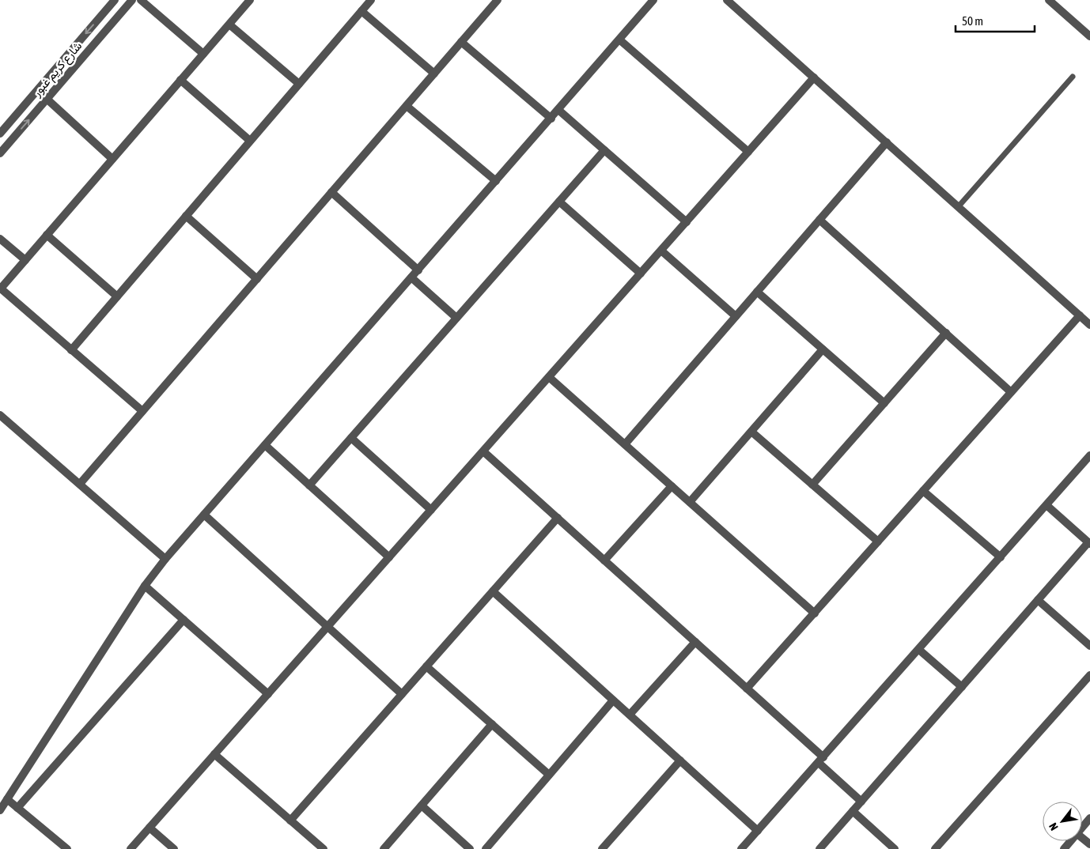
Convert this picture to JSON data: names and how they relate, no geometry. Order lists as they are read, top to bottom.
{
  "streets": {
    "street": ["شارع كريم غبور"]
  },
  "scale_bar": "50 m",
  "north": "bottom left"
}
